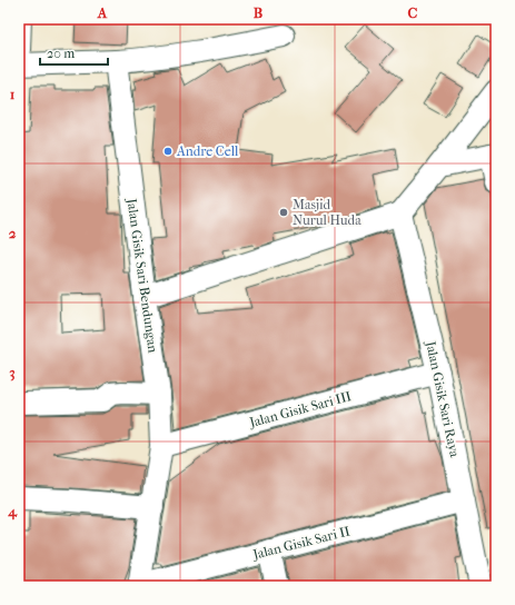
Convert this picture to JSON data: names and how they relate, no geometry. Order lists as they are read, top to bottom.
{
  "streets": {
    "street": [
      "Jalan Gisik Sari Bendungan",
      "Jalan Gisik Sari Raya",
      "Jalan Gisik Sari III",
      "Jalan Gisik Sari II"
    ]
  },
  "crossings": [
    ["Jalan Gisik Sari Bendungan", "Jalan Gisik Sari III"],
    ["Jalan Gisik Sari Bendungan", "Jalan Gisik Sari II"],
    ["Jalan Gisik Sari Raya", "Jalan Gisik Sari III"],
    ["Jalan Gisik Sari Raya", "Jalan Gisik Sari II"]
  ],
  "places": ["Andre Cell", "Masjid Nurul Huda"],
  "scale_bar": "20 m",
  "grid": {
    "columns": ["A", "B", "C"],
    "rows": [
      "1",
      "2",
      "3",
      "4"
    ]
  }
}
